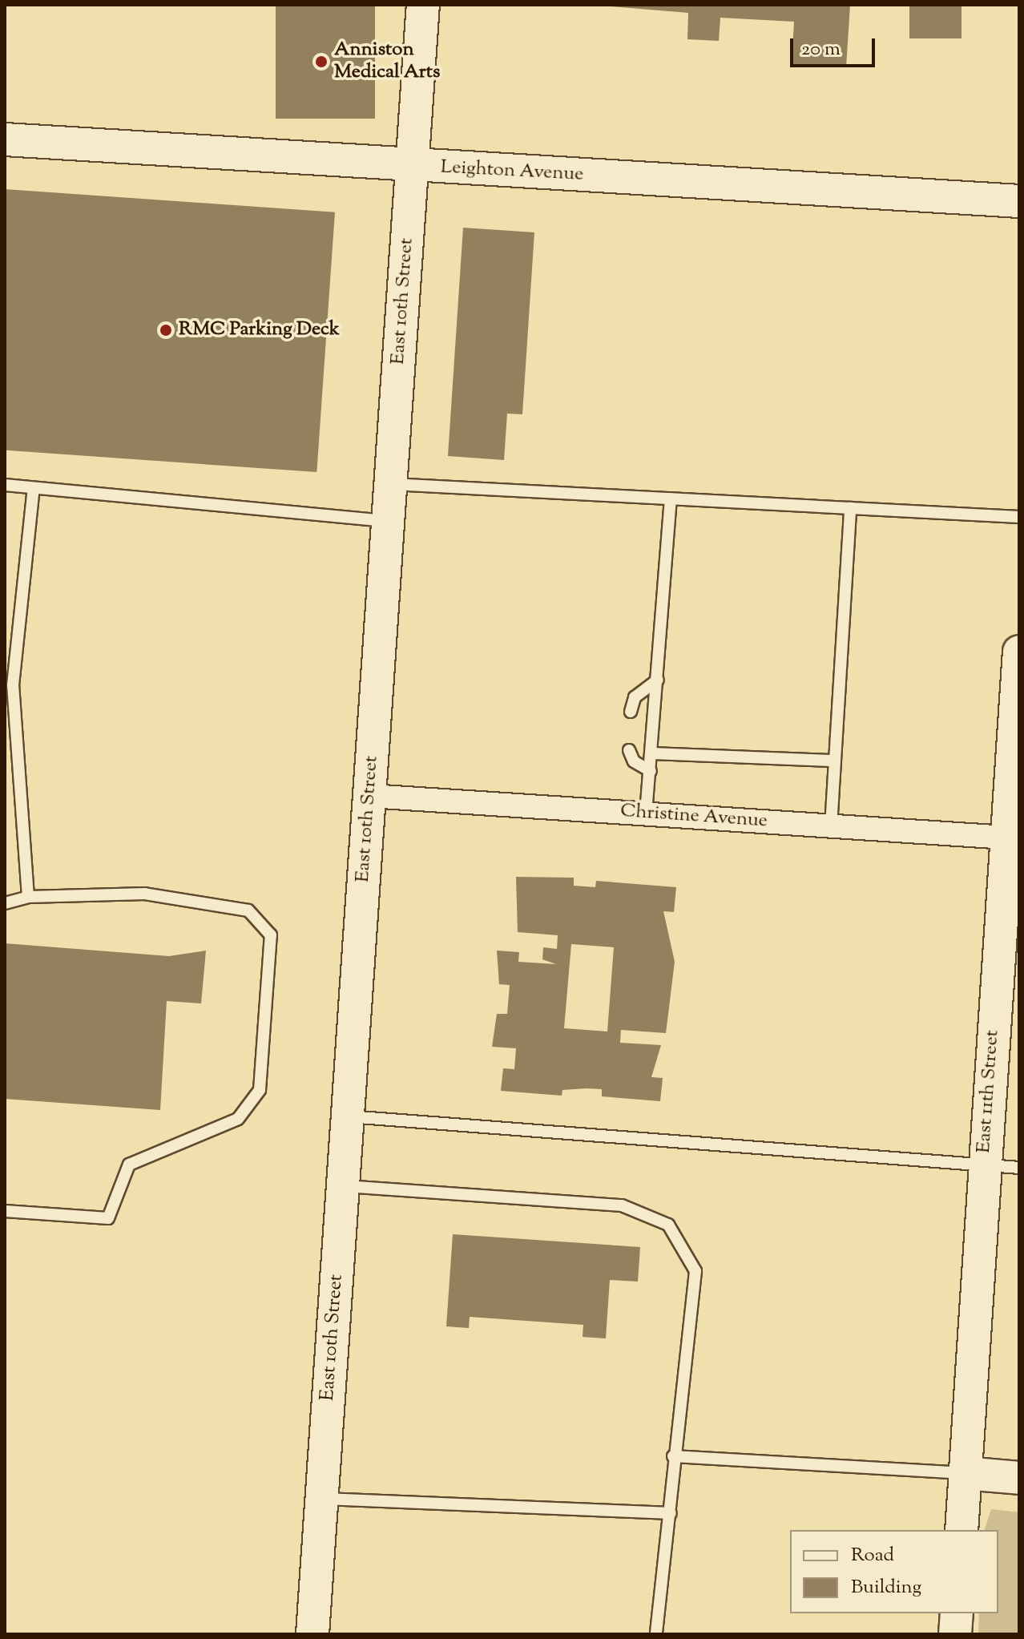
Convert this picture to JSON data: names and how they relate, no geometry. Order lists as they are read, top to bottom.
{
  "streets": {
    "street": [
      "Leighton Avenue",
      "East 10th Street",
      "Christine Avenue",
      "East 11th Street"
    ]
  },
  "crossings": [
    ["Leighton Avenue", "East 10th Street"],
    ["East 10th Street", "Christine Avenue"],
    ["Christine Avenue", "East 11th Street"]
  ],
  "places": ["Anniston Medical Arts", "RMC Parking Deck"],
  "legend": ["Road", "Building"],
  "scale_bar": "20 m"
}
